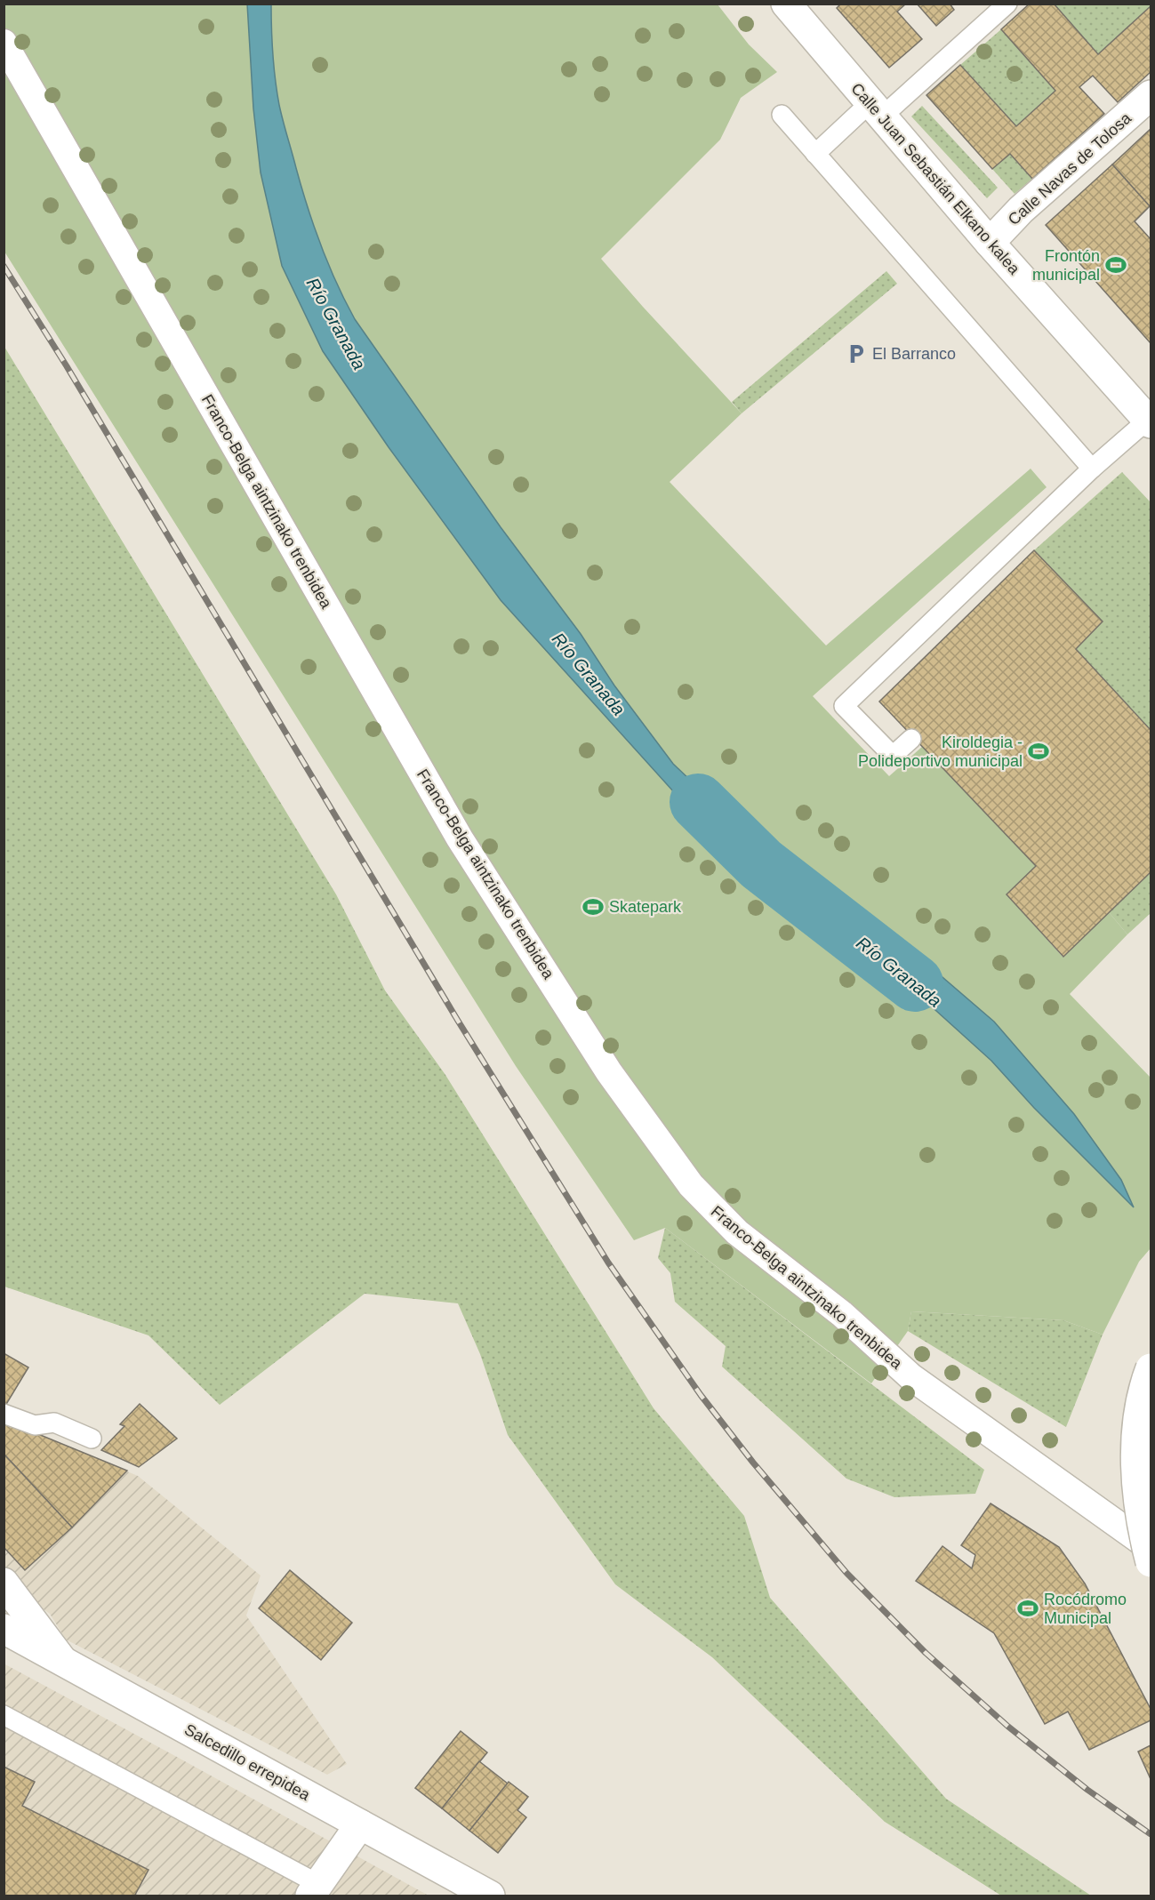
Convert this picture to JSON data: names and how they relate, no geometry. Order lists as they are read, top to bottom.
{
  "streets": {
    "street": [
      "Calle Navas de Tolosa",
      "Calle Juan Sebastián Elkano kalea",
      "Franco-Belga aintzinako trenbidea",
      "Salcedillo errepidea"
    ]
  },
  "crossings": [
    ["Calle Navas de Tolosa", "Calle Juan Sebastián Elkano kalea"]
  ],
  "water": ["Río Granada"],
  "places": {
    "sports": [
      "Frontón municipal",
      "Kiroldegia - Polideportivo municipal",
      "Skatepark",
      "Rocódromo Municipal"
    ],
    "parking": ["El Barranco"]
  }
}
